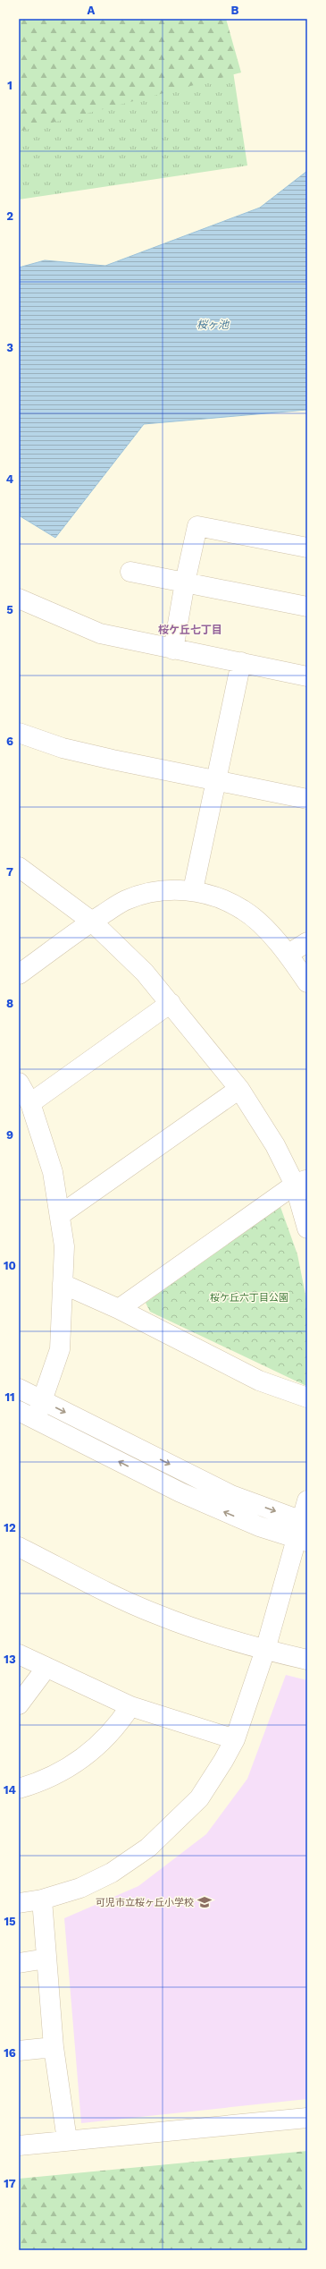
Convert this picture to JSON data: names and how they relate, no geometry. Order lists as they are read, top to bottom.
{
  "districts": ["桜ケ丘七丁目"],
  "water": ["桜ヶ池"],
  "parks": ["桜ケ丘六丁目公園"],
  "places": {
    "school or university": ["可児市立桜ヶ丘小学校"]
  },
  "grid": {
    "columns": ["A", "B"],
    "rows": [
      "1",
      "2",
      "3",
      "4",
      "5",
      "6",
      "7",
      "8",
      "9",
      "10",
      "11",
      "12",
      "13",
      "14",
      "15",
      "16",
      "17"
    ]
  }
}
